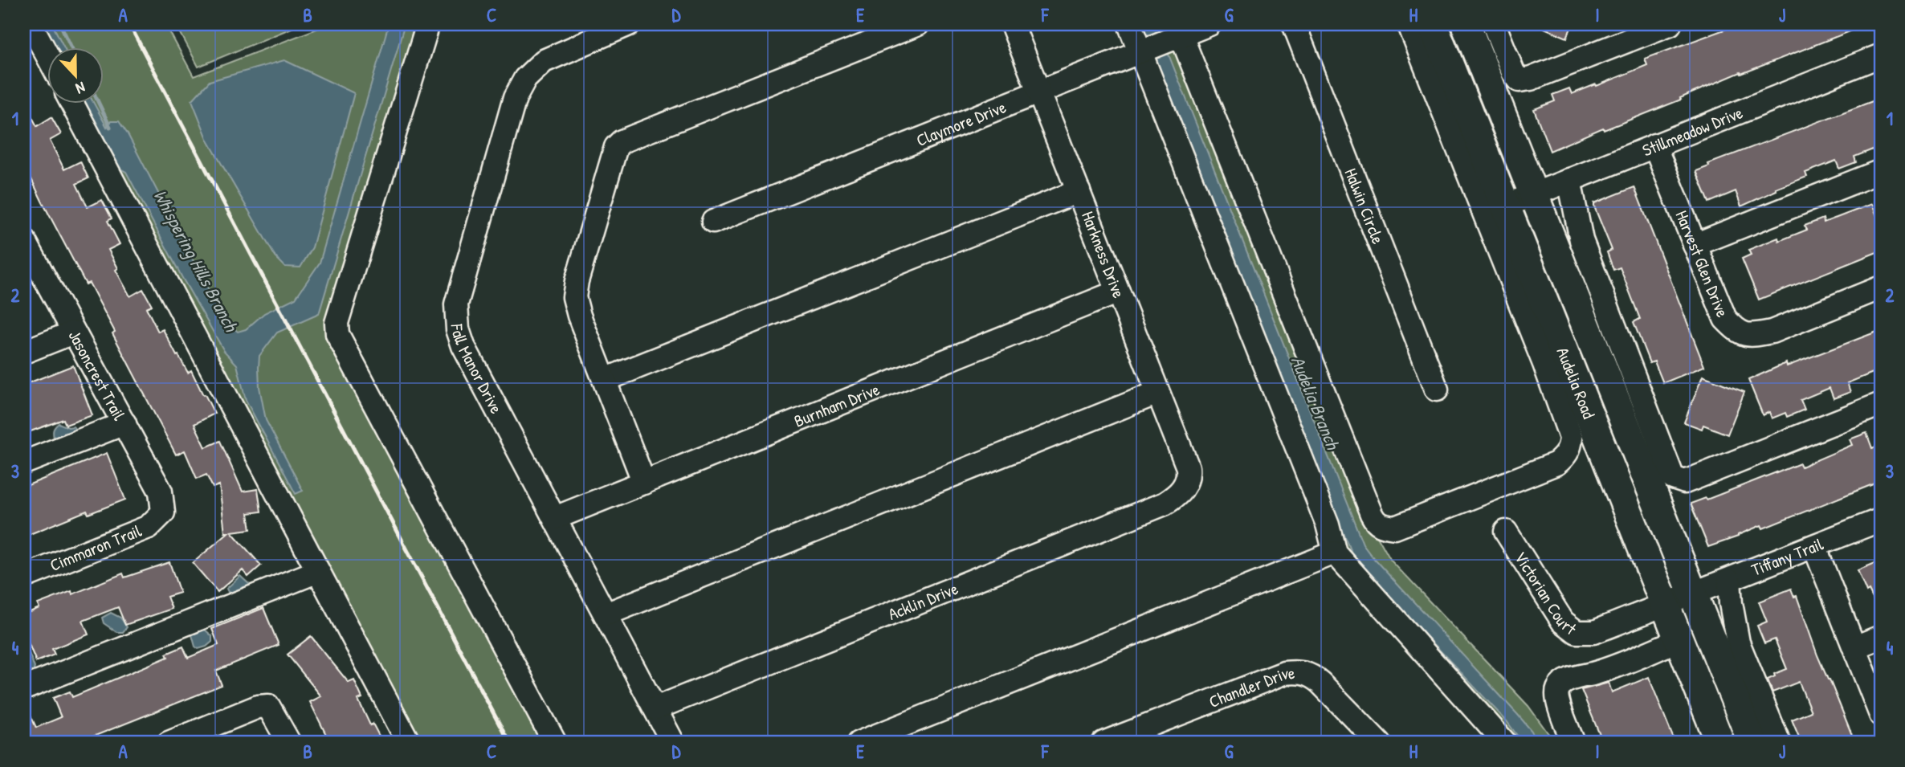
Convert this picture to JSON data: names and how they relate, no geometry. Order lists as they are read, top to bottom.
{
  "streets": {
    "main road": ["Audelia Road"],
    "street": [
      "Claymore Drive",
      "Stillmeadow Drive",
      "Halwin Circle",
      "Harkness Drive",
      "Harvest Glen Drive",
      "Fall Manor Drive",
      "Jasoncrest Trail",
      "Burnham Drive",
      "Cimmaron Trail",
      "Tiffany Trail",
      "Victorian Court",
      "Acklin Drive",
      "Chandler Drive"
    ]
  },
  "crossings": [
    ["Claymore Drive", "Harkness Drive"],
    ["Stillmeadow Drive", "Harvest Glen Drive"],
    ["Stillmeadow Drive", "Audelia Road"],
    ["Harkness Drive", "Burnham Drive"],
    ["Harkness Drive", "Acklin Drive"],
    ["Fall Manor Drive", "Burnham Drive"],
    ["Fall Manor Drive", "Acklin Drive"],
    ["Jasoncrest Trail", "Cimmaron Trail"],
    ["Audelia Road", "Tiffany Trail"],
    ["Audelia Road", "Victorian Court"],
    ["Tiffany Trail", "Victorian Court"]
  ],
  "water": ["Whispering Hills Branch", "Audelia Branch"],
  "north": "bottom",
  "grid": {
    "columns": [
      "A",
      "B",
      "C",
      "D",
      "E",
      "F",
      "G",
      "H",
      "I",
      "J"
    ],
    "rows": [
      "1",
      "2",
      "3",
      "4"
    ]
  }
}
